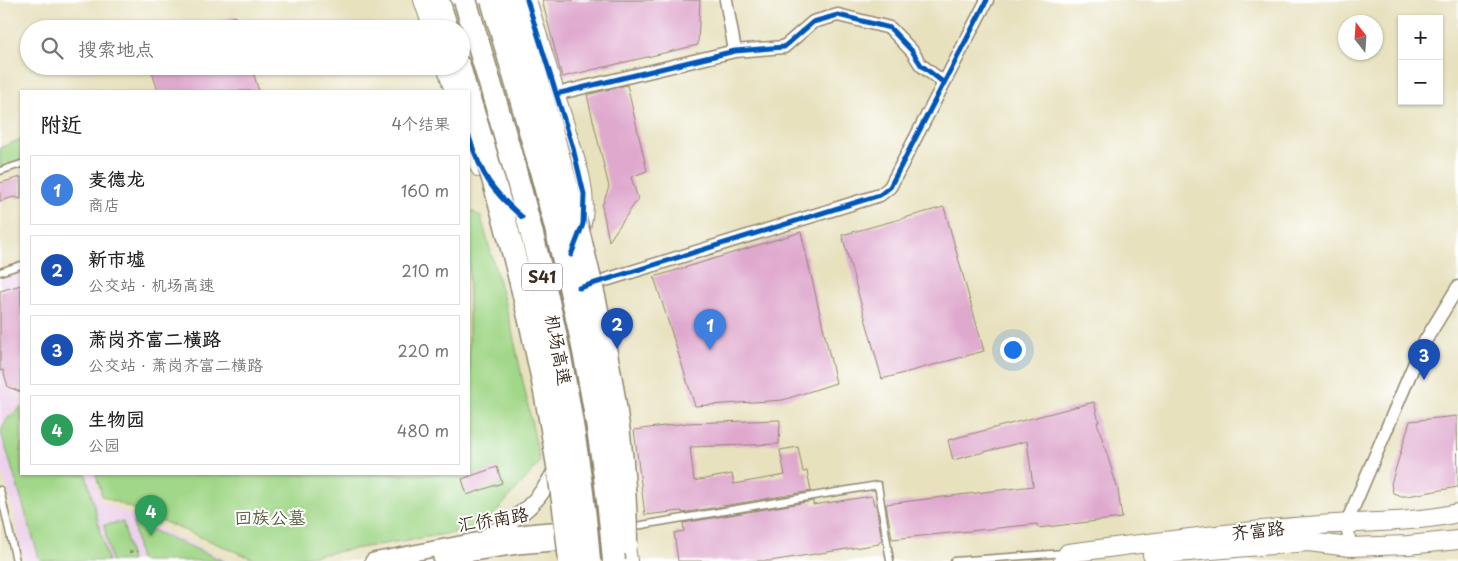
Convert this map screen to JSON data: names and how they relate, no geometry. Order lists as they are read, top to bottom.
{
  "streets": {
    "highway": ["S41", "机场高速"],
    "main road": ["齐富路"],
    "street": ["汇侨南路"]
  },
  "crossings": [
    ["机场高速", "汇侨南路"]
  ],
  "parks": ["回族公墓"],
  "north": "top",
  "page": {
    "map_buttons": ["+", "−"],
    "search": "搜索地点",
    "heading": ["附近", "4个结果"],
    "list": [
      {
        "mark": "1",
        "name": "麦德龙",
        "note": "商店",
        "value": "160 m"
      },
      {
        "mark": "2",
        "name": "新市墟",
        "note": "公交站 · 机场高速",
        "value": "210 m"
      },
      {
        "mark": "3",
        "name": "萧岗齐富二横路",
        "note": "公交站 · 萧岗齐富二横路",
        "value": "220 m"
      },
      {
        "mark": "4",
        "name": "生物园",
        "note": "公园",
        "value": "480 m"
      }
    ],
    "pins": [
      "2",
      "1",
      "3",
      "4"
    ]
  }
}
